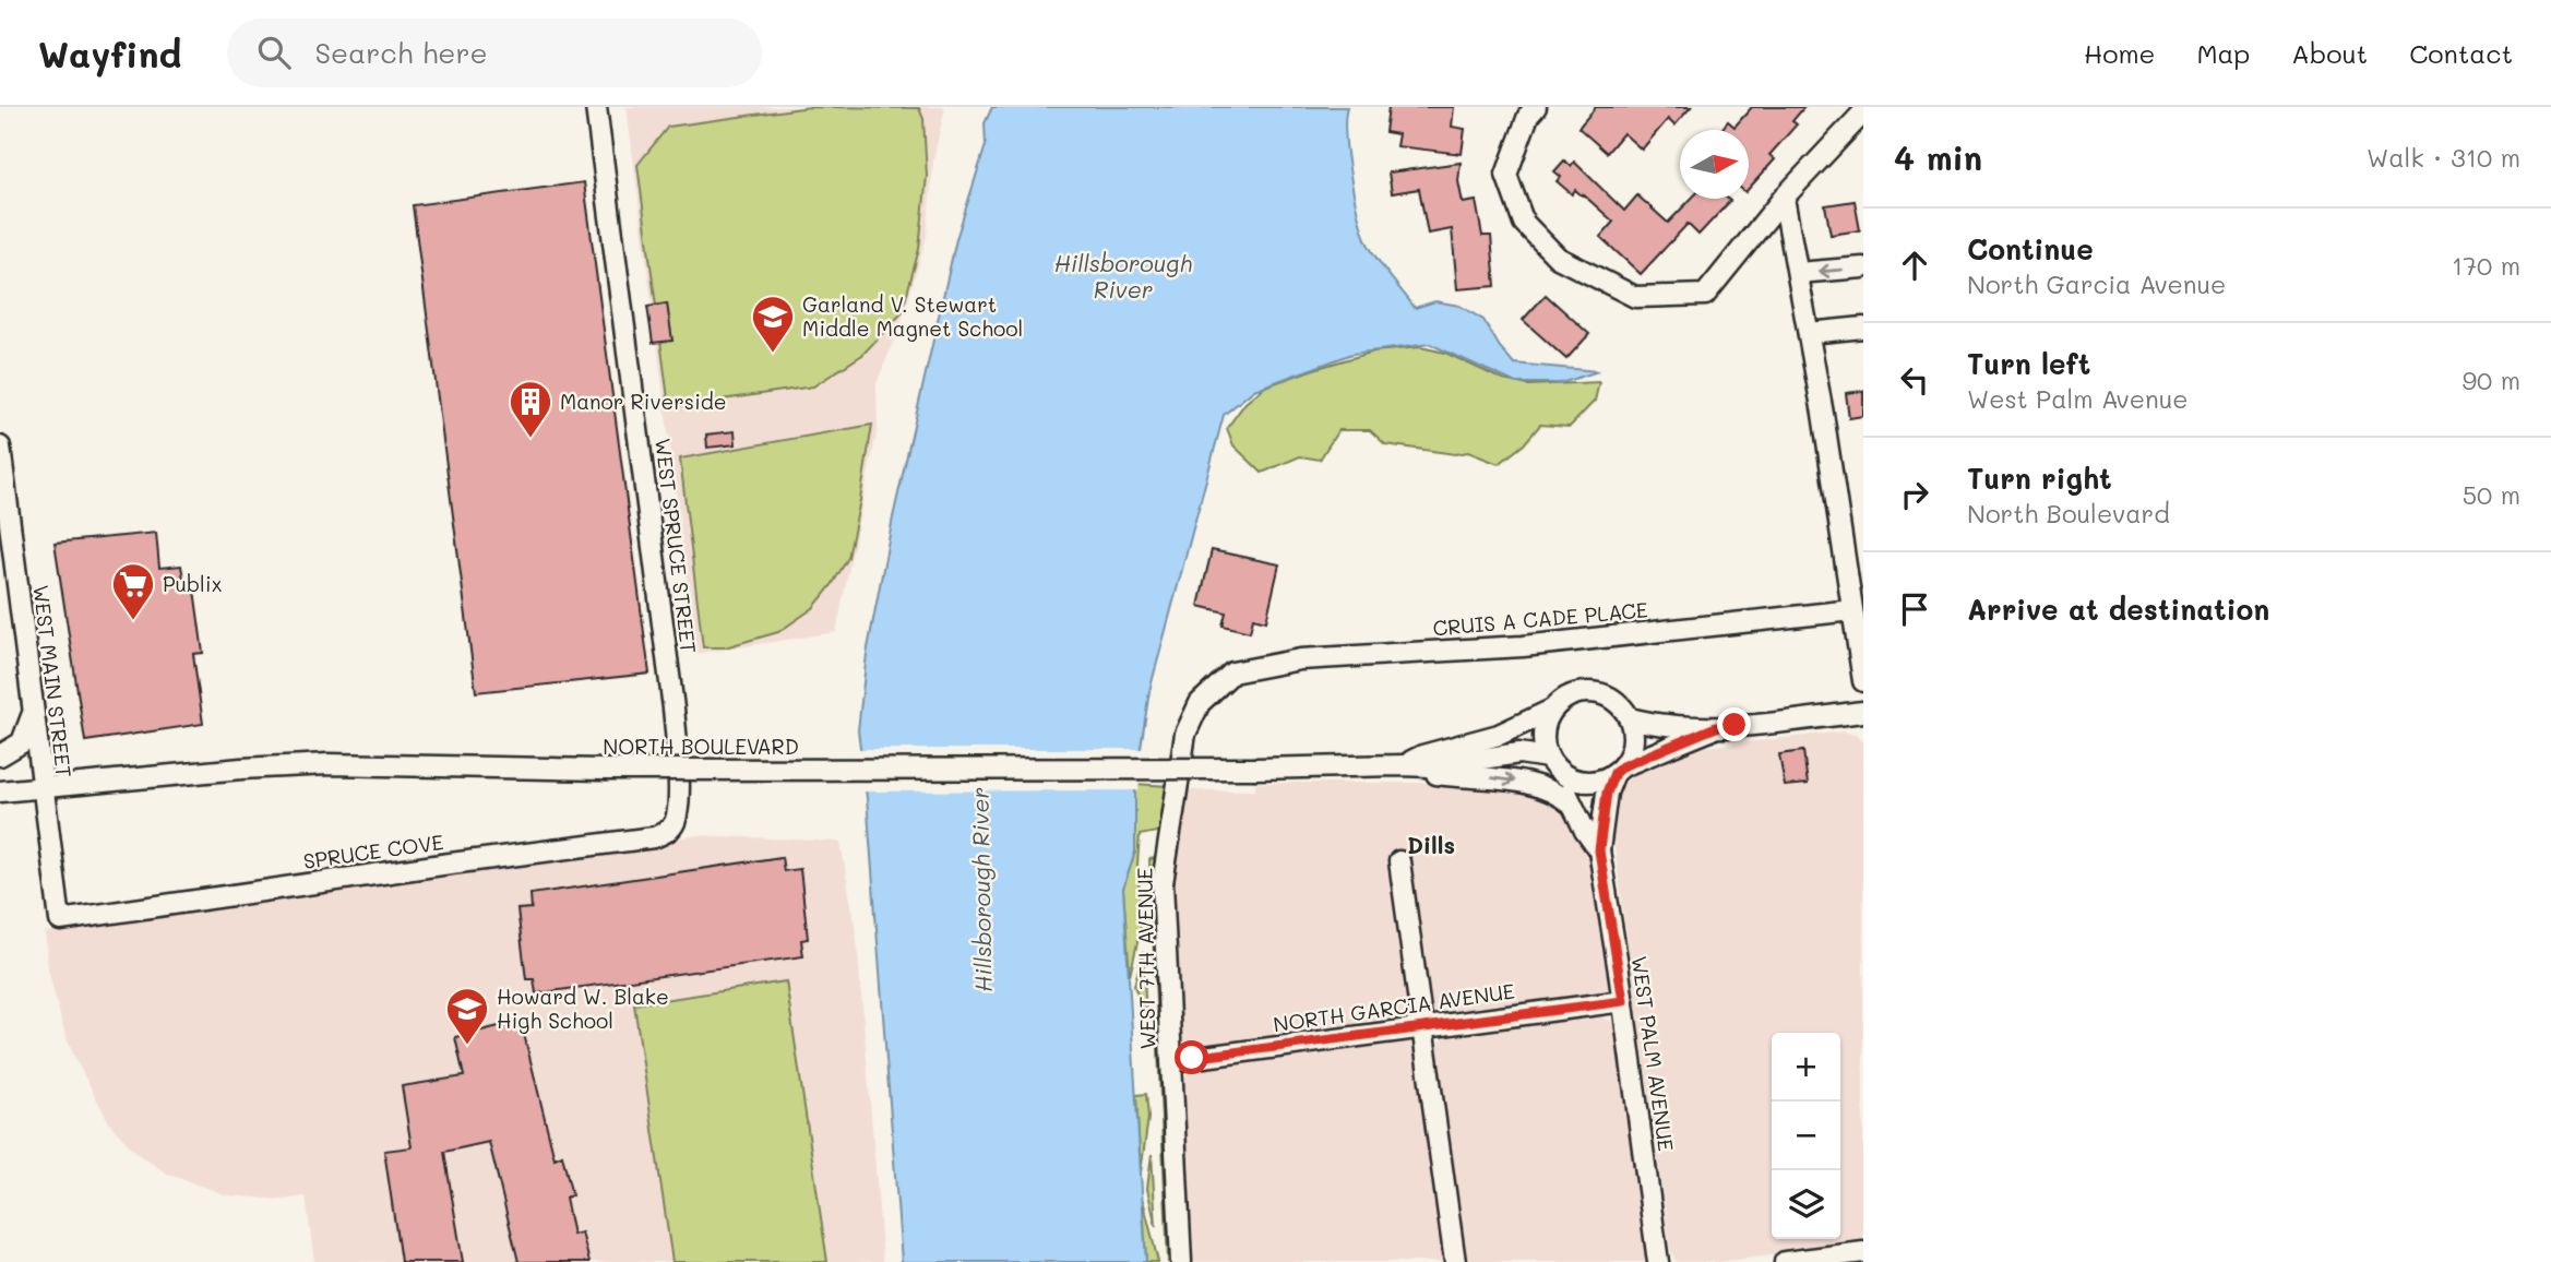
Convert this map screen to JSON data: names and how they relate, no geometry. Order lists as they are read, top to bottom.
{
  "streets": {
    "street": [
      "WEST SPRUCE STREET",
      "CRUIS A CADE PLACE",
      "WEST MAIN STREET",
      "NORTH BOULEVARD",
      "SPRUCE COVE",
      "WEST 7TH AVENUE",
      "NORTH GARCIA AVENUE",
      "WEST PALM AVENUE"
    ]
  },
  "crossings": [
    ["WEST SPRUCE STREET", "SPRUCE COVE"],
    ["CRUIS A CADE PLACE", "WEST 7TH AVENUE"],
    ["WEST MAIN STREET", "NORTH BOULEVARD"],
    ["WEST MAIN STREET", "SPRUCE COVE"],
    ["NORTH BOULEVARD", "WEST PALM AVENUE"],
    ["WEST 7TH AVENUE", "NORTH GARCIA AVENUE"],
    ["NORTH GARCIA AVENUE", "WEST PALM AVENUE"]
  ],
  "districts": ["Dills"],
  "water": ["Hillsborough River"],
  "places": {
    "school or university": ["Garland V. Stewart Middle Magnet School", "Howard W. Blake High School"],
    "building": ["Manor Riverside"],
    "supermarket": ["Publix"]
  },
  "north": "right",
  "page": {
    "header": "Wayfind",
    "search": "Search here",
    "nav": [
      "Home",
      "Map",
      "About",
      "Contact"
    ],
    "heading": ["4 min", "Walk · 310 m"],
    "list": [
      ["Continue", "North Garcia Avenue", "170 m"],
      ["Turn left", "West Palm Avenue", "90 m"],
      ["Turn right", "North Boulevard", "50 m"],
      "Arrive at destination"
    ],
    "map_buttons": ["+", "−"]
  }
}
